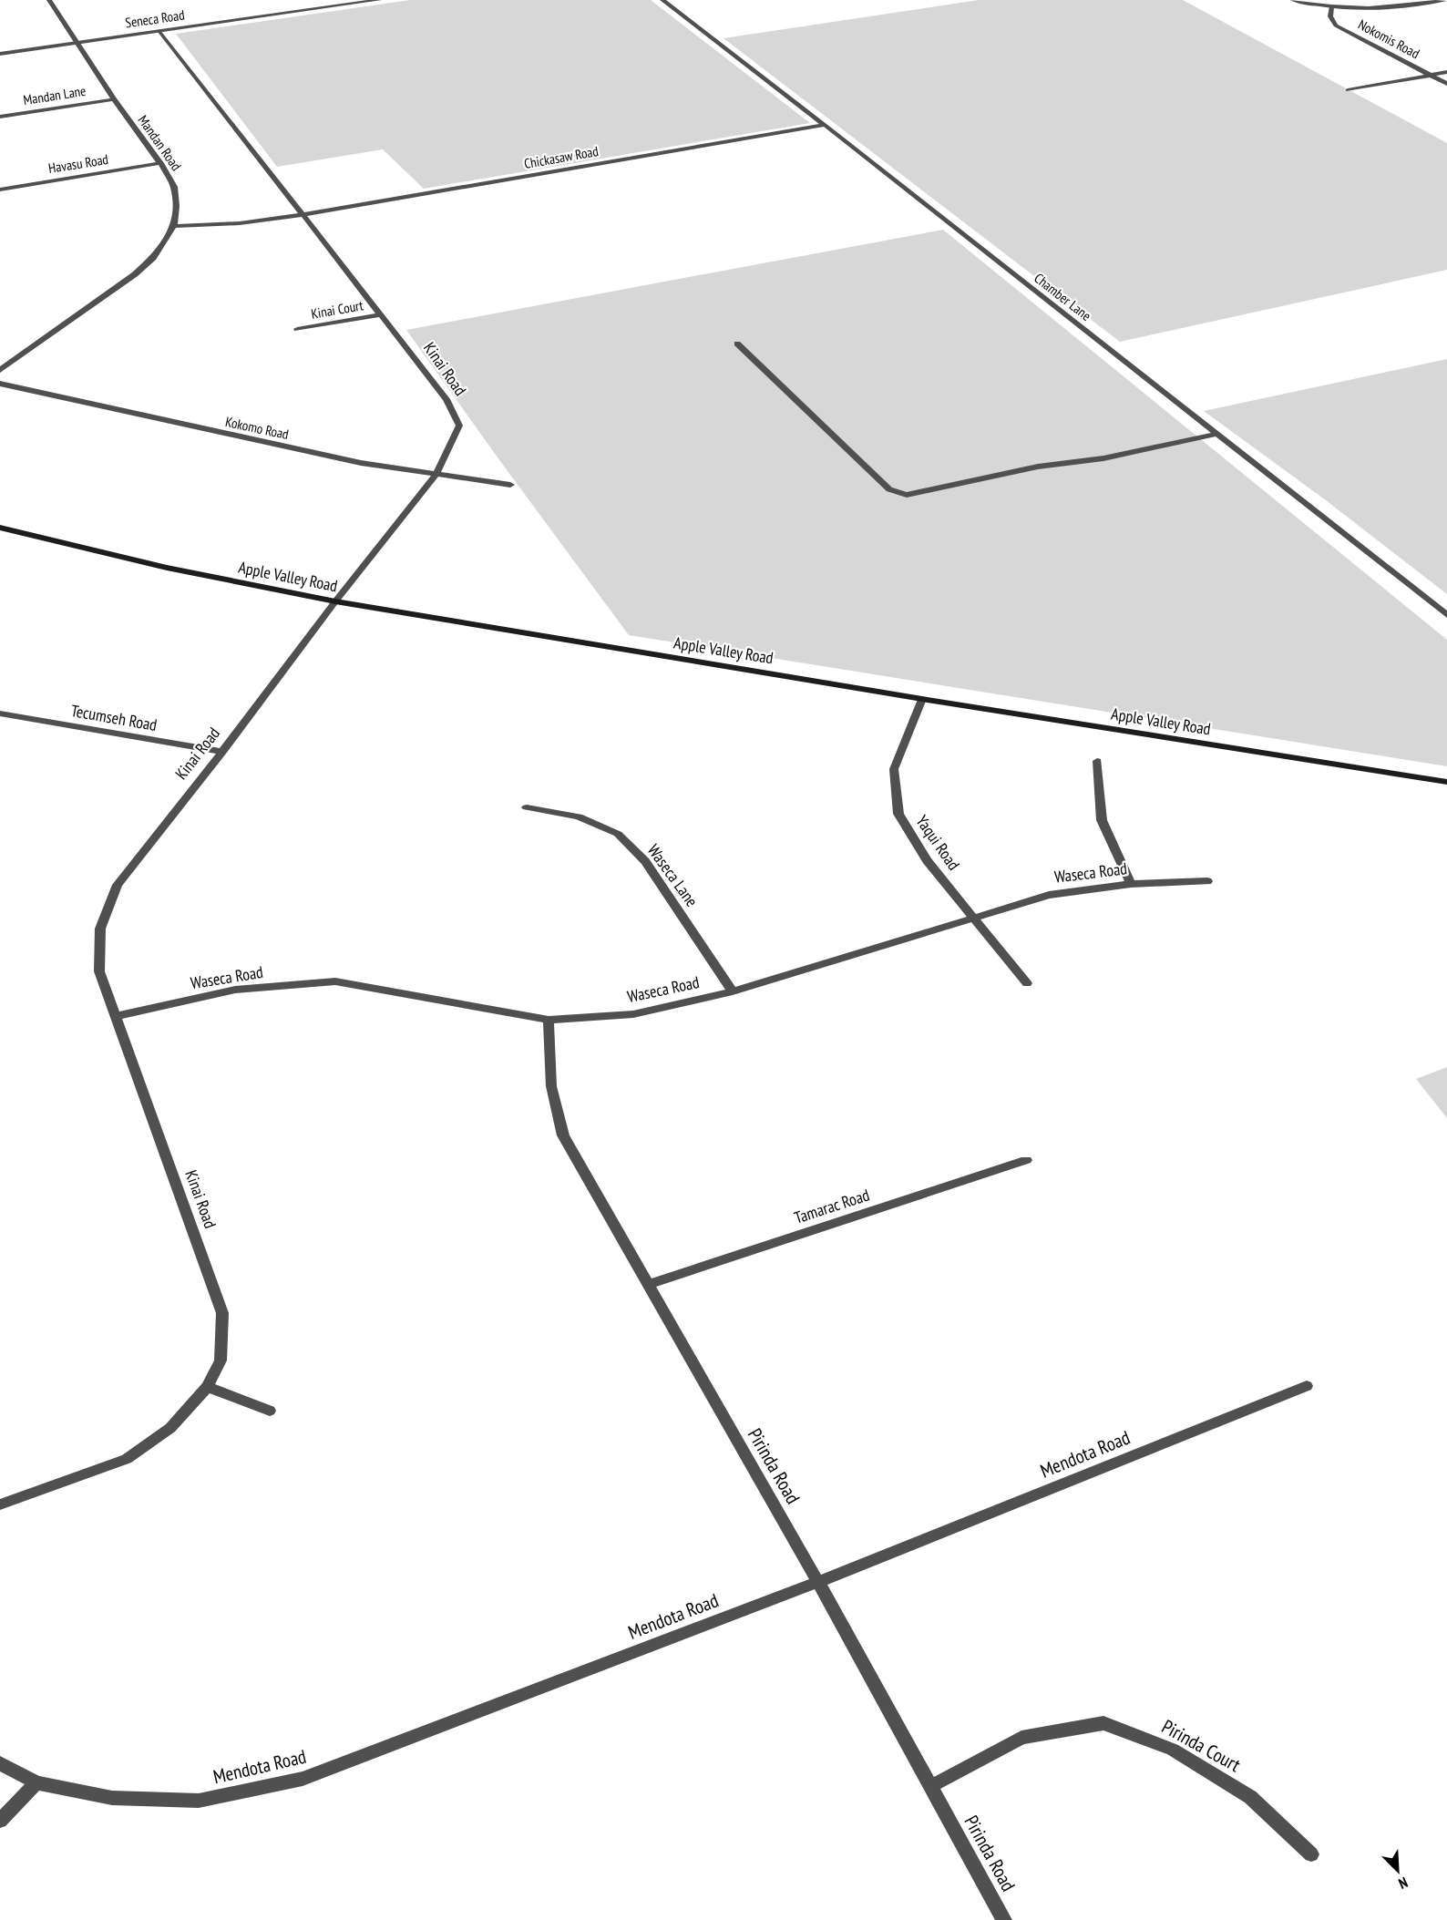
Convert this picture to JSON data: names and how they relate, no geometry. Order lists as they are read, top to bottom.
{
  "streets": {
    "main road": ["Apple Valley Road"],
    "street": [
      "Seneca Road",
      "Nokomis Road",
      "Mandan Lane",
      "Mandan Road",
      "Chickasaw Road",
      "Havasu Road",
      "Chamber Lane",
      "Kinai Court",
      "Kinai Road",
      "Kokomo Road",
      "Tecumseh Road",
      "Yaqui Road",
      "Waseca Road",
      "Waseca Lane",
      "Tamarac Road",
      "Mendota Road",
      "Pirinda Road",
      "Pirinda Court"
    ]
  },
  "crossings": [
    ["Seneca Road", "Mandan Road"],
    ["Seneca Road", "Kinai Road"],
    ["Mandan Lane", "Mandan Road"],
    ["Mandan Road", "Havasu Road"],
    ["Chickasaw Road", "Chamber Lane"],
    ["Chickasaw Road", "Kinai Road"],
    ["Kinai Court", "Kinai Road"],
    ["Kinai Road", "Kokomo Road"],
    ["Kinai Road", "Apple Valley Road"],
    ["Kinai Road", "Tecumseh Road"],
    ["Kinai Road", "Waseca Road"],
    ["Apple Valley Road", "Yaqui Road"],
    ["Yaqui Road", "Waseca Road"],
    ["Waseca Road", "Waseca Lane"],
    ["Waseca Road", "Pirinda Road"],
    ["Tamarac Road", "Pirinda Road"],
    ["Mendota Road", "Pirinda Road"],
    ["Pirinda Road", "Pirinda Court"]
  ],
  "north": "bottom right"
}
